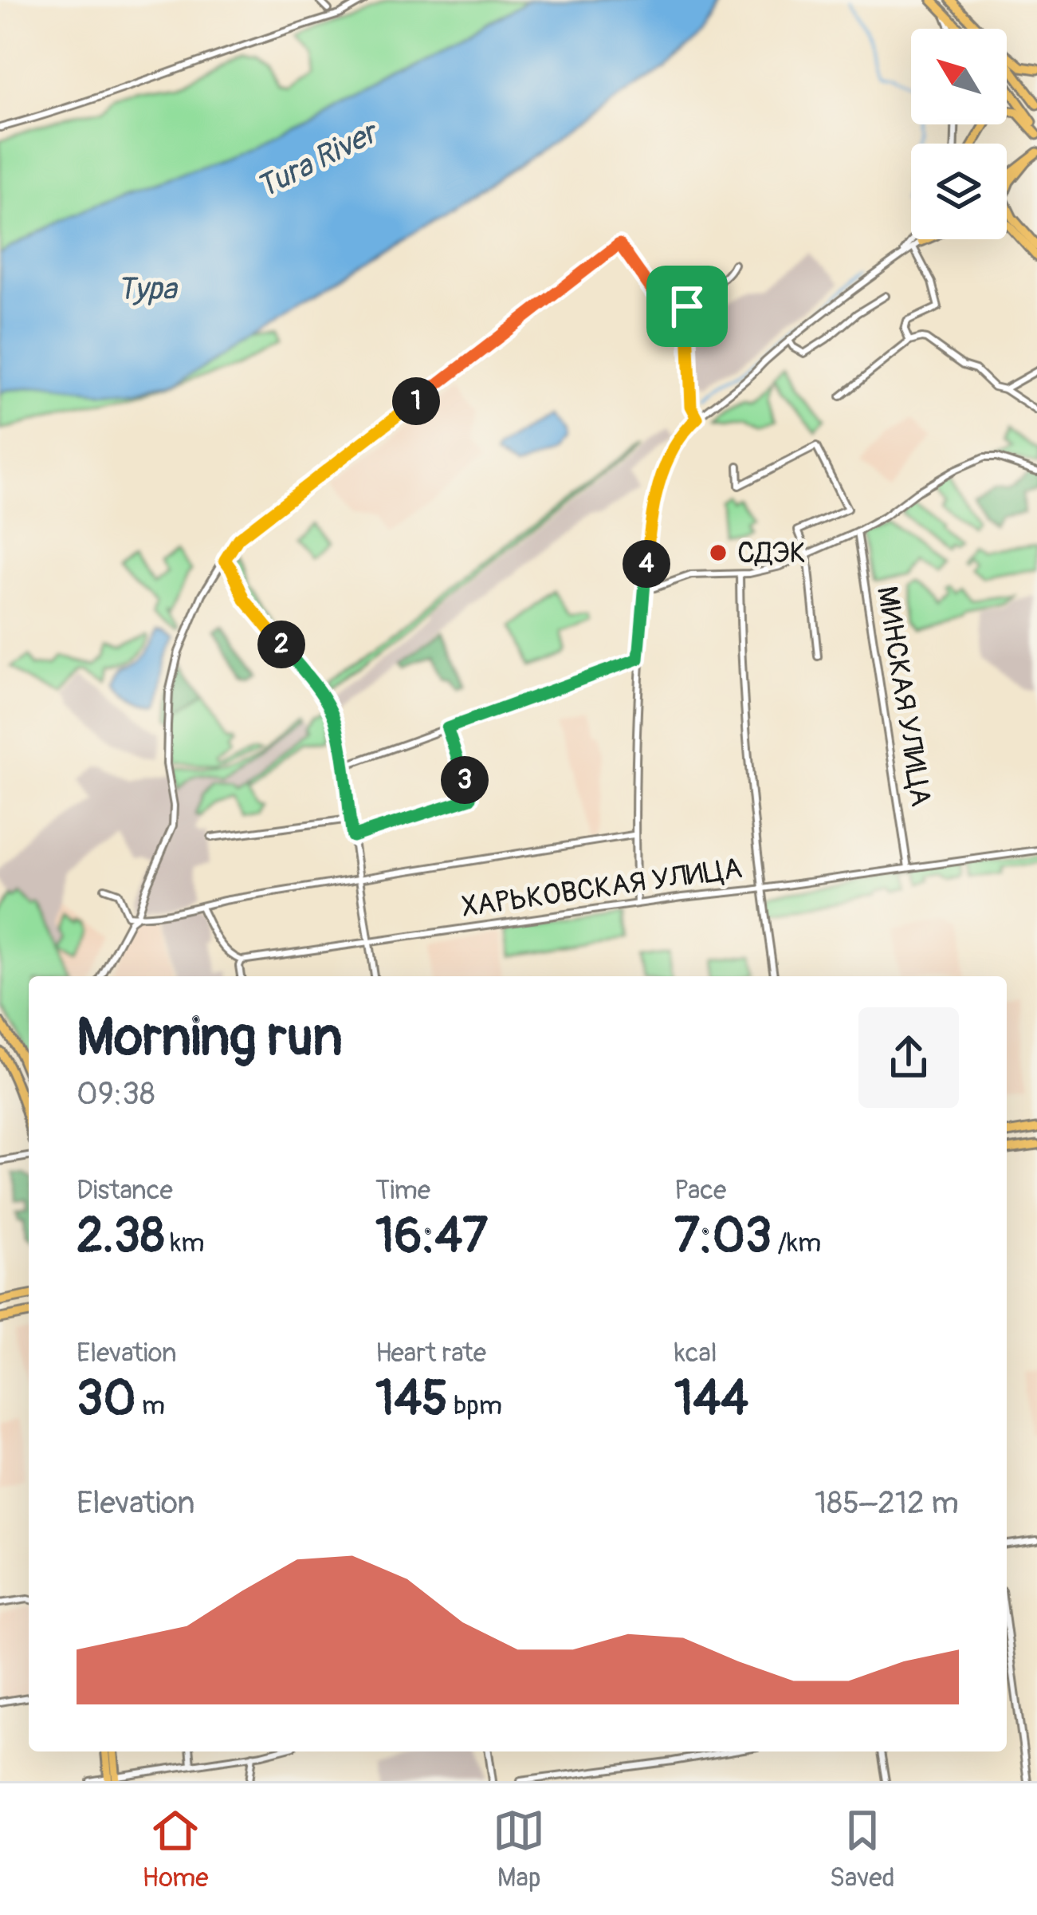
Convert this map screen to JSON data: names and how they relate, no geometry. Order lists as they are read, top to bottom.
{
  "streets": {
    "street": ["МИНСКАЯ УЛИЦА", "ХАРЬКОВСКАЯ УЛИЦА"]
  },
  "crossings": [
    ["МИНСКАЯ УЛИЦА", "ХАРЬКОВСКАЯ УЛИЦА"]
  ],
  "water": ["Tura River", "Тура"],
  "places": ["СДЭК"],
  "north": "top left",
  "page": {
    "pins": [
      "1",
      "4",
      "2",
      "3"
    ],
    "heading": ["Morning run", "09:38"],
    "stats": [
      ["Distance", "2.38 km"],
      ["Time", "16:47"],
      ["Pace", "7:03 /km"],
      ["Elevation", "30 m"],
      ["Heart rate", "145 bpm"],
      ["kcal", "144"]
    ],
    "chart": ["Elevation", "185–212 m"],
    "tabs": ["Home", "Map", "Saved"]
  }
}
